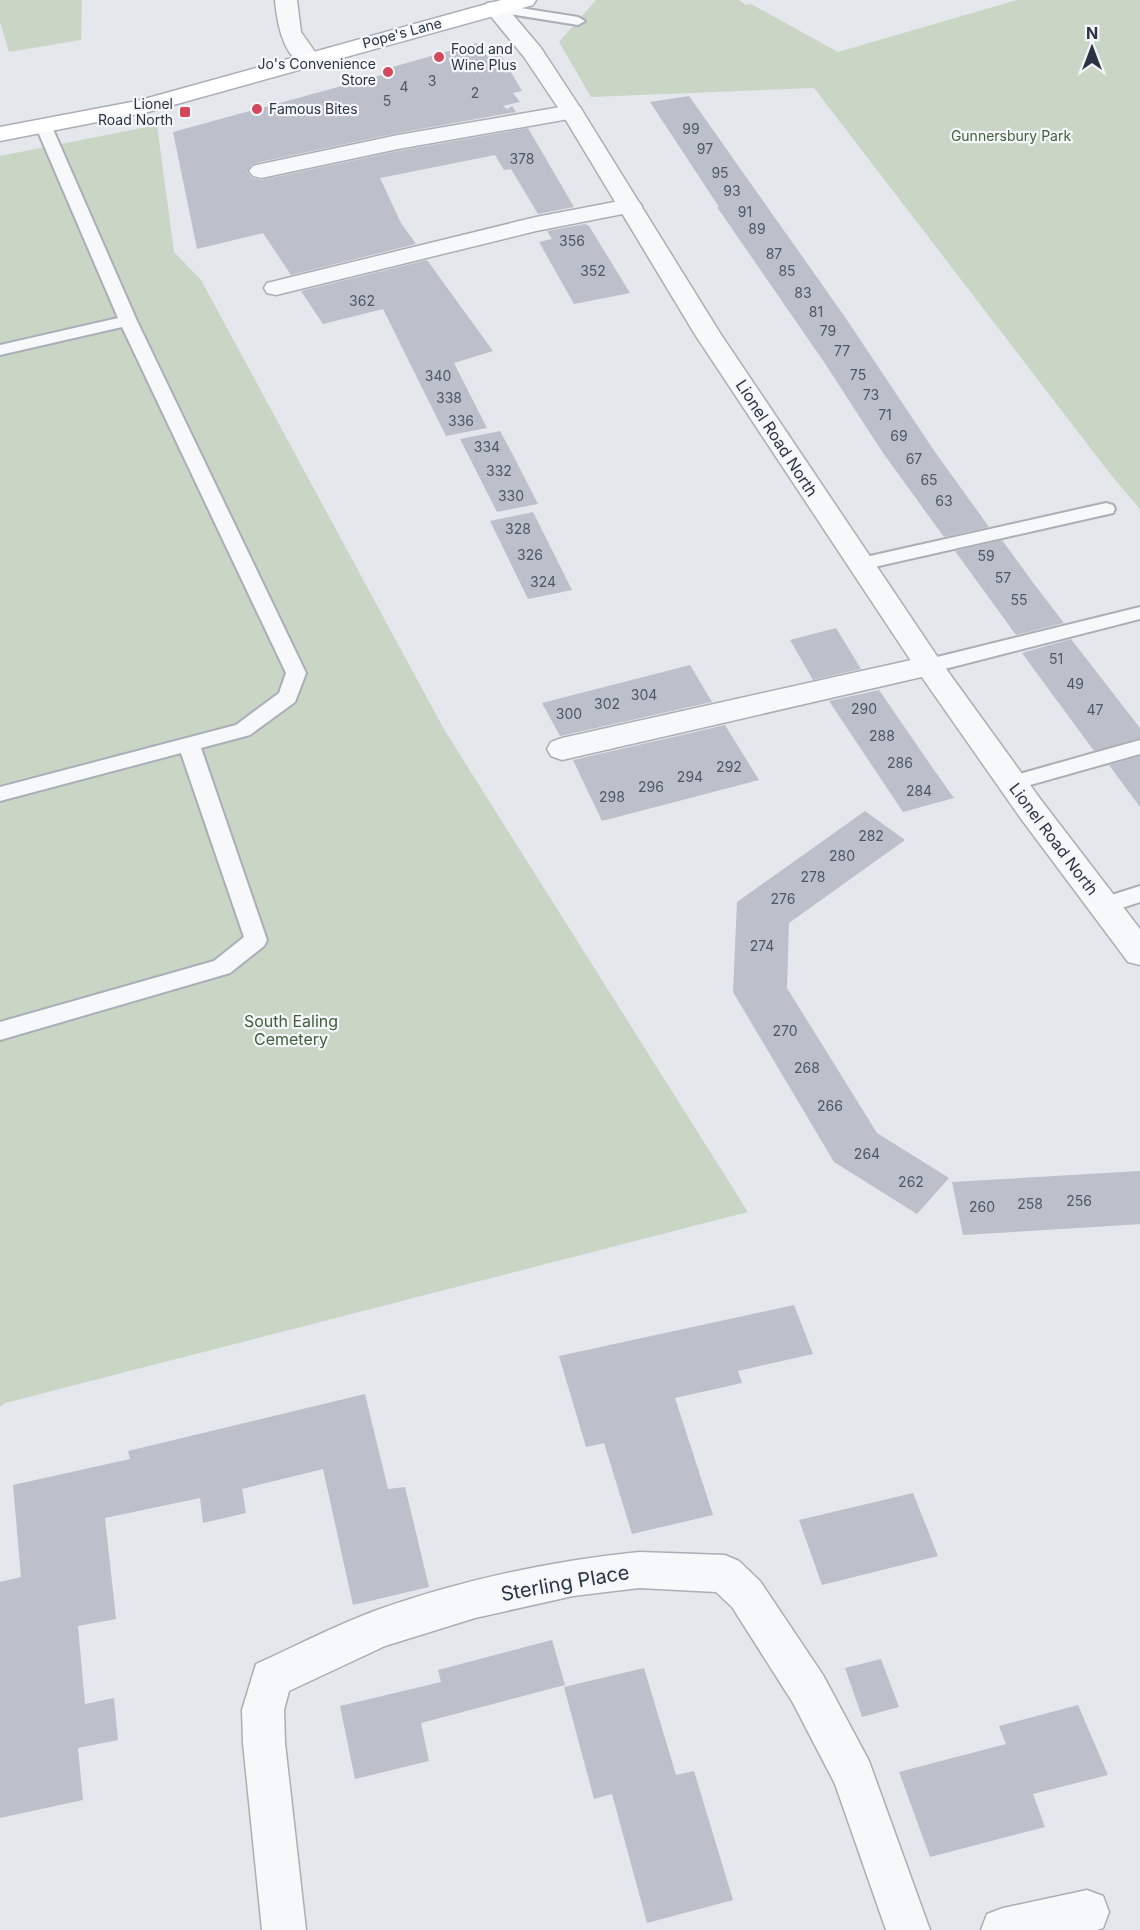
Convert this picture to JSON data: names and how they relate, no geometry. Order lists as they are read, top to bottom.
{
  "streets": {
    "main road": ["Pope's Lane"],
    "street": ["Lionel Road North", "Sterling Place"]
  },
  "crossings": [
    ["Pope's Lane", "Lionel Road North"]
  ],
  "parks": ["Gunnersbury Park", "South Ealing Cemetery"],
  "places": {
    "other": ["Food and Wine Plus", "Jo's Convenience Store", "Famous Bites"],
    "transit": ["Lionel Road North"]
  },
  "house_numbers": [
    "3",
    "4",
    "2",
    "5",
    "99",
    "97",
    "378",
    "95",
    "93",
    "91",
    "89",
    "356",
    "87",
    "352",
    "85",
    "83",
    "362",
    "81",
    "79",
    "77",
    "75",
    "340",
    "73",
    "338",
    "71",
    "336",
    "69",
    "334",
    "67",
    "332",
    "65",
    "330",
    "63",
    "328",
    "326",
    "59",
    "57",
    "324",
    "55",
    "51",
    "49",
    "304",
    "302",
    "290",
    "47",
    "300",
    "288",
    "286",
    "292",
    "294",
    "296",
    "284",
    "298",
    "282",
    "280",
    "278",
    "276",
    "274",
    "270",
    "268",
    "266",
    "264",
    "262",
    "256",
    "258",
    "260"
  ],
  "north": "top"
}
